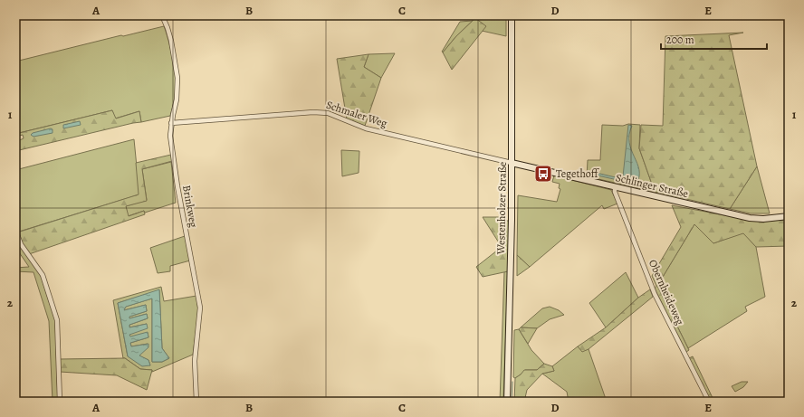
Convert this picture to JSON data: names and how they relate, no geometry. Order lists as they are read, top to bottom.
{
  "streets": {
    "main road": ["Schlinger Straße", "Westenholzer Straße"],
    "street": ["Schmaler Weg", "Brinkweg", "Obernheideweg"]
  },
  "crossings": [
    ["Schmaler Weg", "Schlinger Straße"],
    ["Schmaler Weg", "Brinkweg"],
    ["Schmaler Weg", "Westenholzer Straße"],
    ["Schlinger Straße", "Westenholzer Straße"],
    ["Schlinger Straße", "Obernheideweg"]
  ],
  "places": {
    "bus stop": ["Tegethoff"]
  },
  "scale_bar": "200 m",
  "grid": {
    "columns": [
      "A",
      "B",
      "C",
      "D",
      "E"
    ],
    "rows": ["1", "2"]
  }
}
